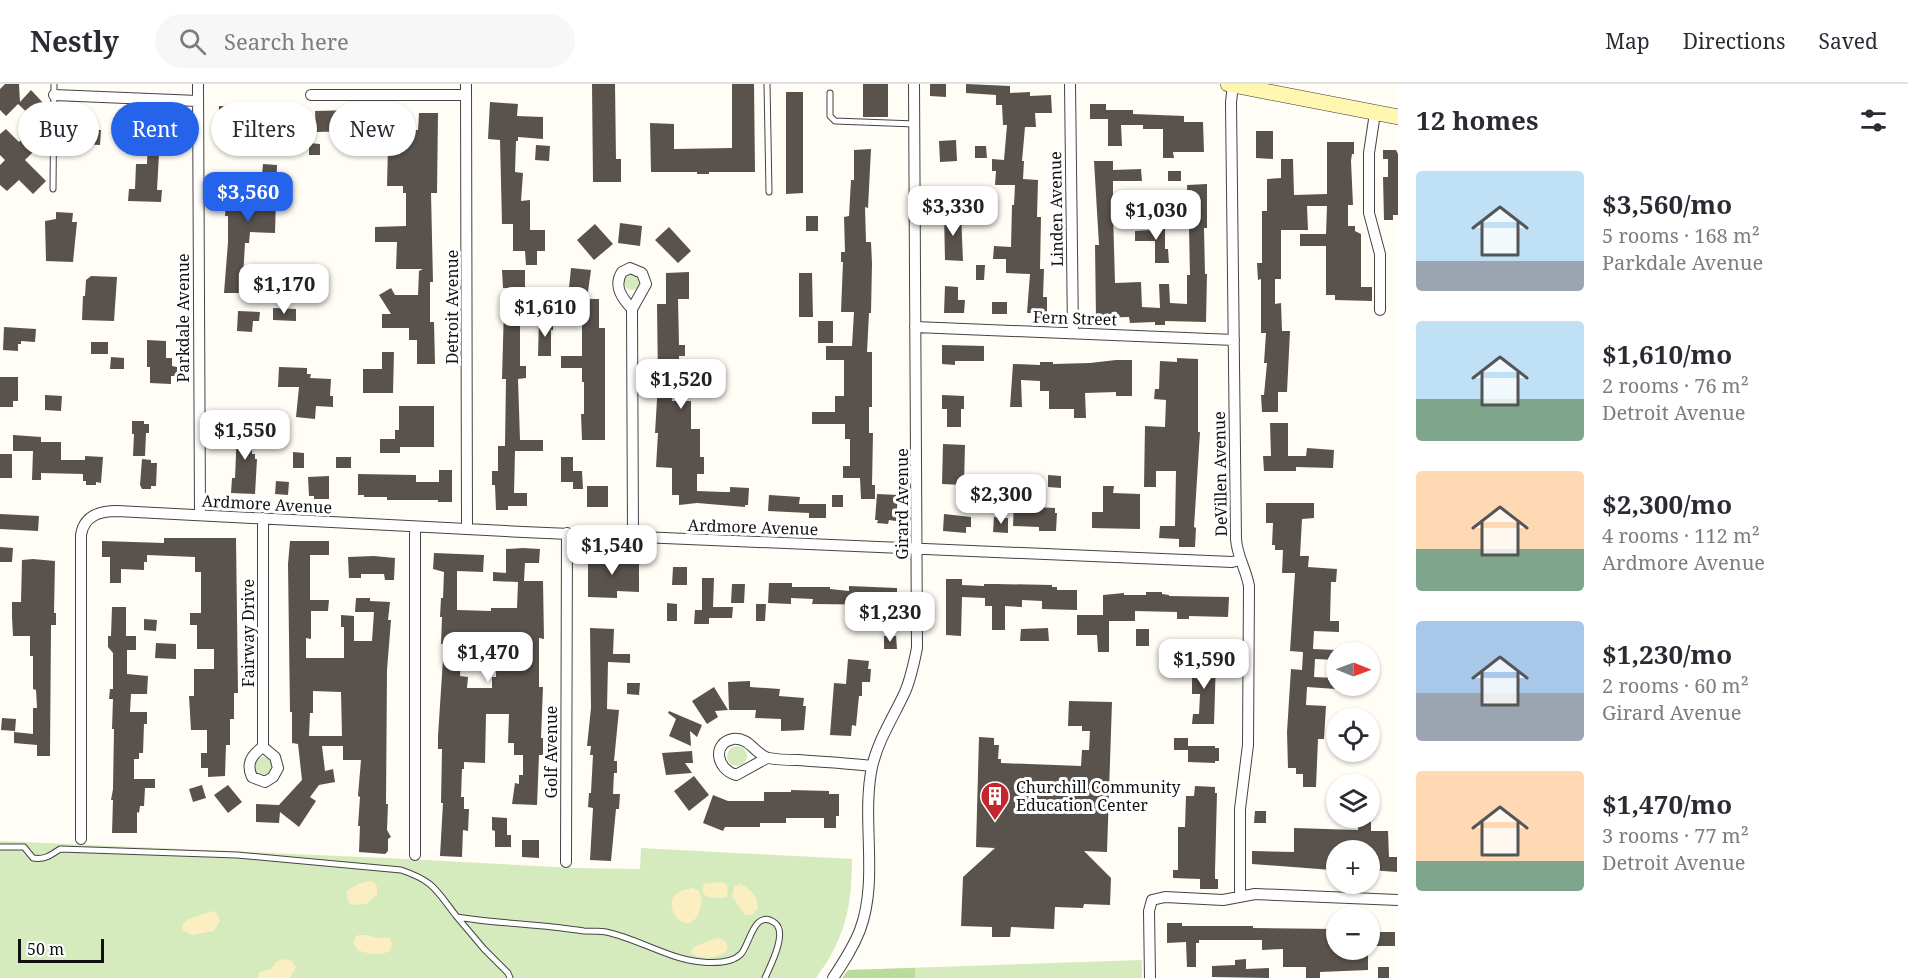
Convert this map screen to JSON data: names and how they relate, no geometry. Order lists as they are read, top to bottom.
{
  "streets": {
    "street": [
      "Linden Avenue",
      "Detroit Avenue",
      "Parkdale Avenue",
      "Fern Street",
      "DeVillen Avenue",
      "Ardmore Avenue",
      "Girard Avenue",
      "Fairway Drive",
      "Golf Avenue"
    ]
  },
  "crossings": [
    ["Linden Avenue", "Fern Street"],
    ["Detroit Avenue", "Ardmore Avenue"],
    ["Parkdale Avenue", "Ardmore Avenue"],
    ["Fern Street", "DeVillen Avenue"],
    ["Fern Street", "Girard Avenue"],
    ["DeVillen Avenue", "Ardmore Avenue"],
    ["Ardmore Avenue", "Girard Avenue"],
    ["Ardmore Avenue", "Fairway Drive"],
    ["Ardmore Avenue", "Golf Avenue"]
  ],
  "places": {
    "building": ["Churchill Community Education Center"]
  },
  "scale_bar": "50 m",
  "north": "right",
  "page": {
    "header": "Nestly",
    "search": "Search here",
    "nav": ["Map", "Directions", "Saved"],
    "heading": "12 homes",
    "chip": [
      "Buy",
      "Rent",
      "Filters",
      "New"
    ],
    "list": [
      {
        "name": "$3,560/mo",
        "note": "5 rooms · 168 m² · Parkdale Avenue"
      },
      {
        "name": "$1,610/mo",
        "note": "2 rooms · 76 m² · Detroit Avenue"
      },
      {
        "name": "$2,300/mo",
        "note": "4 rooms · 112 m² · Ardmore Avenue"
      },
      {
        "name": "$1,230/mo",
        "note": "2 rooms · 60 m² · Girard Avenue"
      },
      {
        "name": "$1,470/mo",
        "note": "3 rooms · 77 m² · Detroit Avenue"
      }
    ],
    "price": [
      "$3,560",
      "$3,330",
      "$1,030",
      "$1,170",
      "$1,610",
      "$1,520",
      "$1,550",
      "$2,300",
      "$1,540",
      "$1,230",
      "$1,470",
      "$1,590"
    ],
    "map_buttons": ["+", "−"],
    "scale": "50 m"
  }
}
